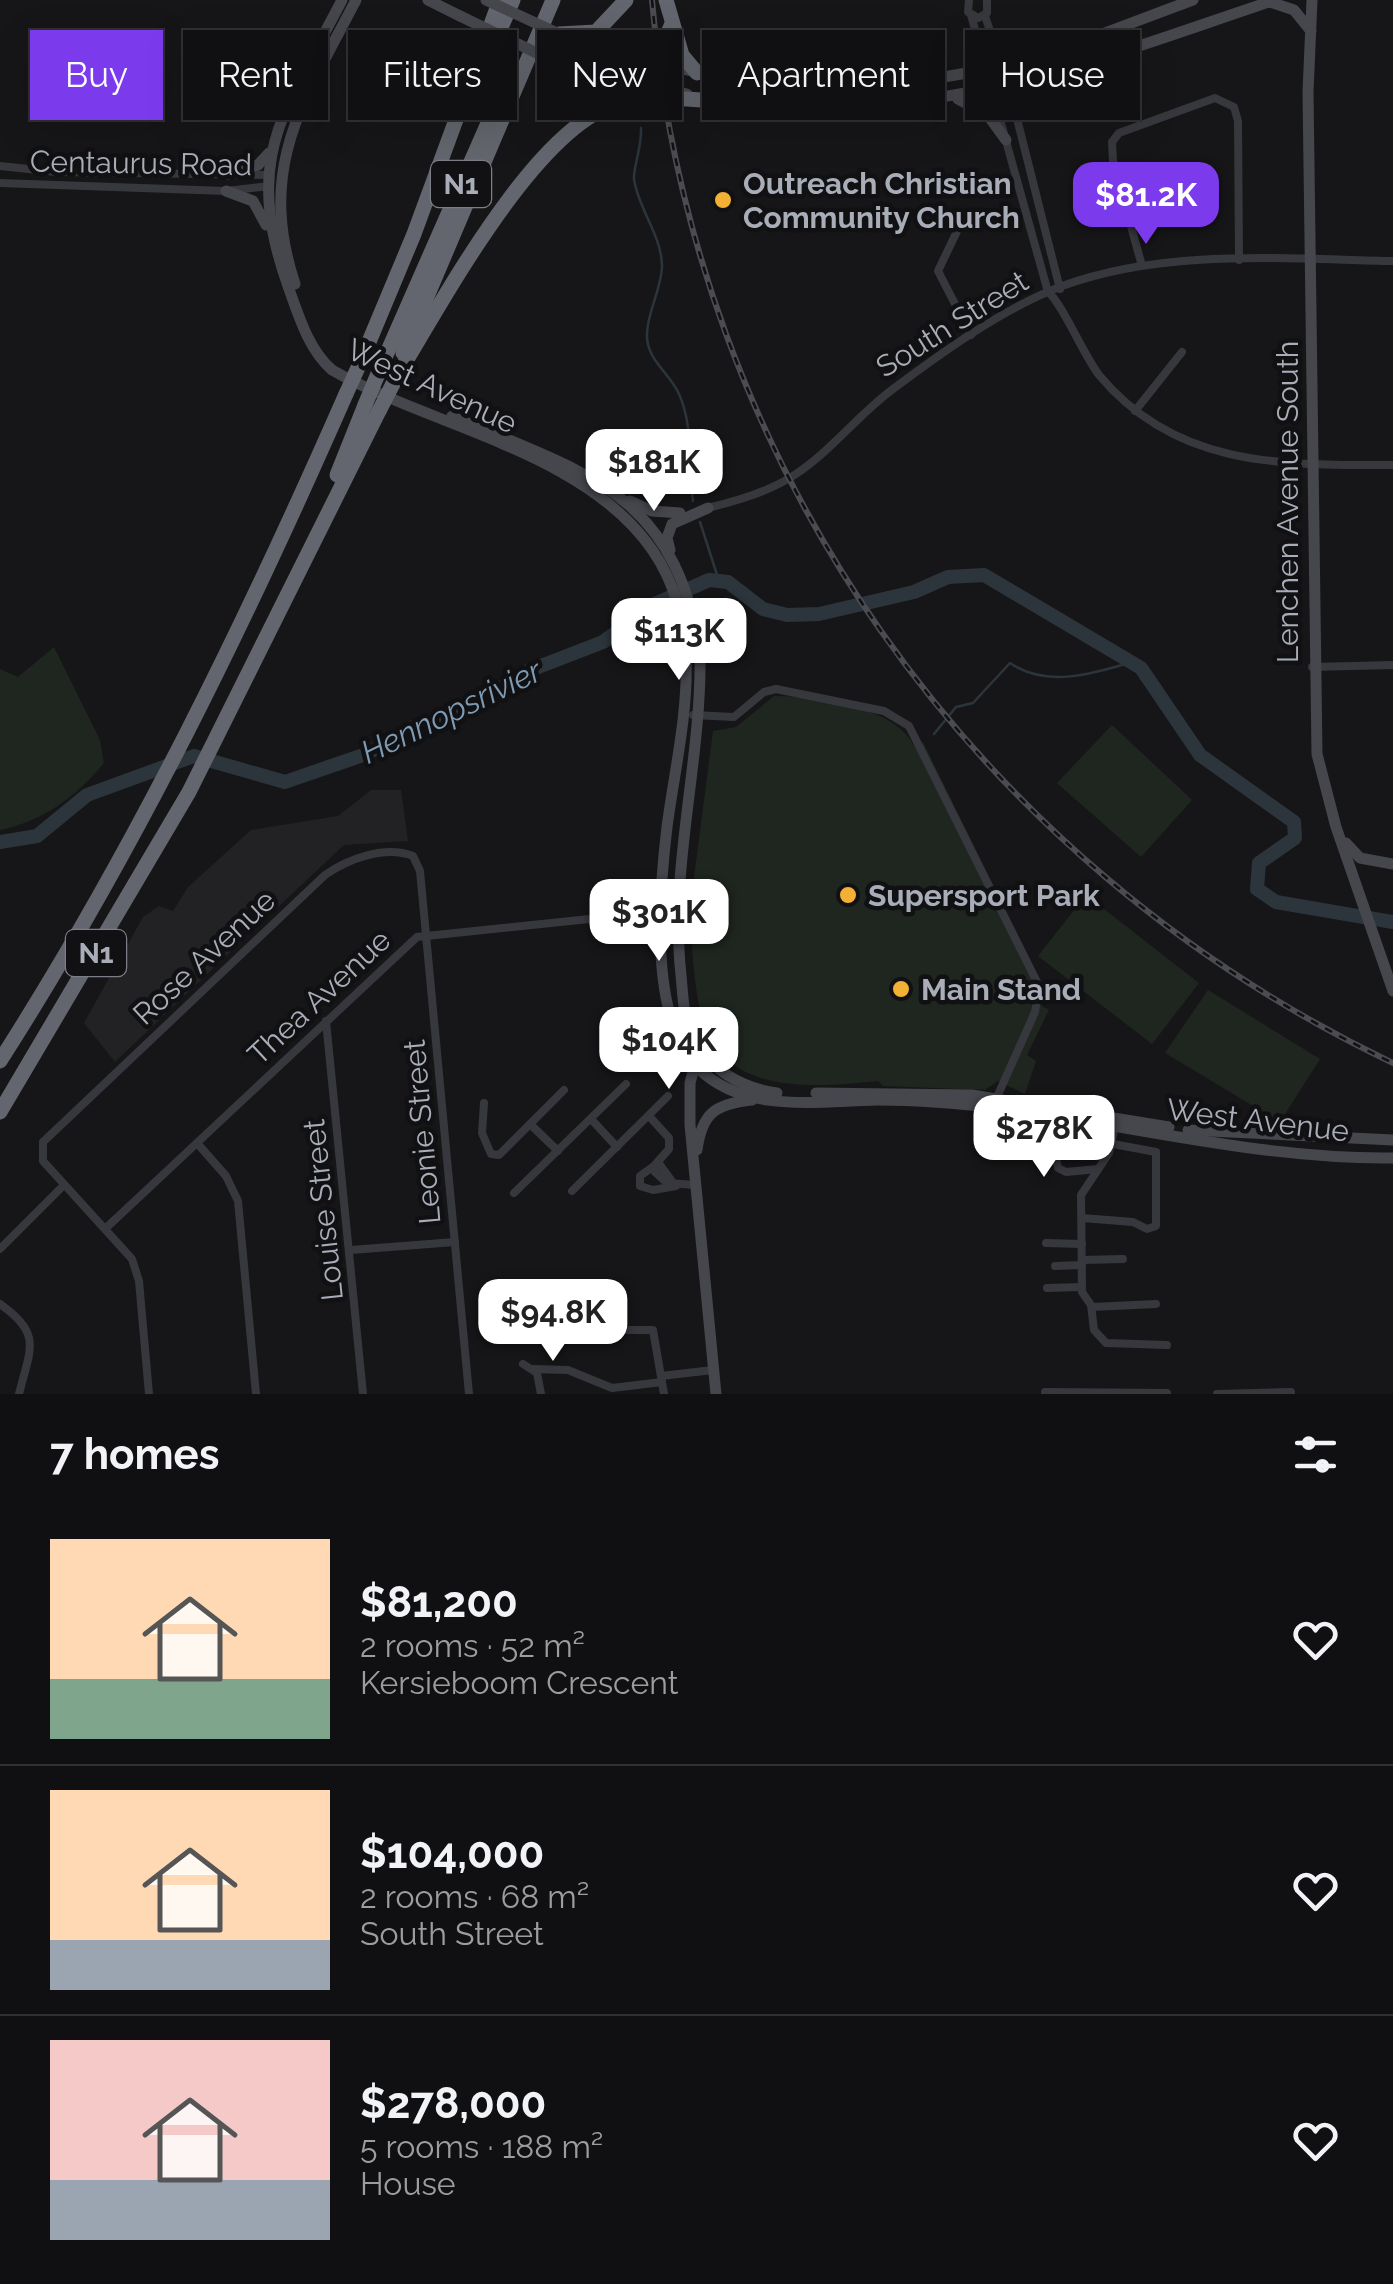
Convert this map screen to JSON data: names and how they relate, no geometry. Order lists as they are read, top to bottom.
{
  "streets": {
    "highway": ["N1"],
    "street": [
      "Centaurus Road",
      "South Street",
      "West Avenue",
      "Lenchen Avenue South",
      "Rose Avenue",
      "Thea Avenue",
      "Leonie Street",
      "Louise Street"
    ]
  },
  "crossings": [
    ["Centaurus Road", "West Avenue"],
    ["South Street", "West Avenue"],
    ["South Street", "Lenchen Avenue South"],
    ["West Avenue", "Thea Avenue"],
    ["Rose Avenue", "Leonie Street"],
    ["Thea Avenue", "Leonie Street"],
    ["Thea Avenue", "Louise Street"]
  ],
  "water": ["Hennopsrivier"],
  "places": ["Outreach Christian Community Church", "Supersport Park", "Main Stand"],
  "page": {
    "chip": [
      "Buy",
      "Rent",
      "Filters",
      "New",
      "Apartment",
      "House"
    ],
    "price": [
      "$81.2K",
      "$181K",
      "$113K",
      "$301K",
      "$104K",
      "$278K",
      "$94.8K"
    ],
    "heading": "7 homes",
    "list": [
      {
        "name": "$81,200",
        "note": "2 rooms · 52 m² · Kersieboom Crescent"
      },
      {
        "name": "$104,000",
        "note": "2 rooms · 68 m² · South Street"
      },
      {
        "name": "$278,000",
        "note": "5 rooms · 188 m² · House"
      }
    ]
  }
}
